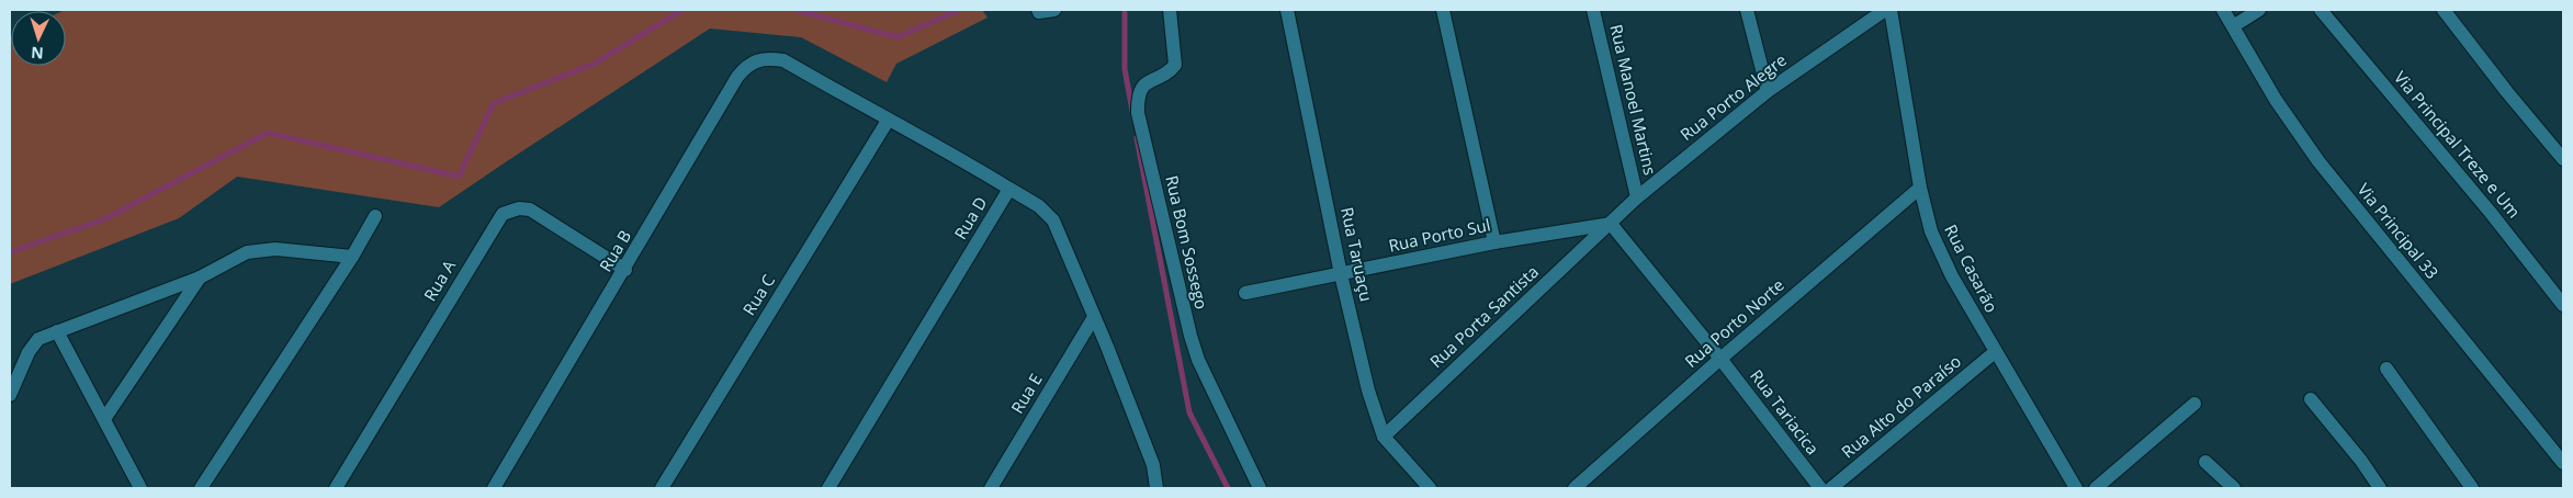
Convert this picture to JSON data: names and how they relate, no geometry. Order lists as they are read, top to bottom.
{
  "streets": {
    "street": [
      "Rua Porto Alegre",
      "Rua Manoel Martins",
      "Via Principal Treze e Um",
      "Rua D",
      "Via Principal 33",
      "Rua Porto Sul",
      "Rua Bom Sossego",
      "Rua B",
      "Rua Taruaçu",
      "Rua Casarão",
      "Rua A",
      "Rua C",
      "Rua Porta Santista",
      "Rua Porto Norte",
      "Rua E",
      "Rua Alto do Paraíso",
      "Rua Tariacica"
    ]
  },
  "crossings": [
    ["Rua Porto Alegre", "Rua Manoel Martins"],
    ["Rua Porto Alegre", "Rua Porto Sul"],
    ["Rua Porto Alegre", "Rua Porta Santista"],
    ["Rua Porto Alegre", "Rua Tariacica"],
    ["Rua D", "Rua B"],
    ["Rua D", "Rua C"],
    ["Rua Porto Sul", "Rua Taruaçu"],
    ["Rua Porto Sul", "Rua Porta Santista"],
    ["Rua Porto Sul", "Rua Tariacica"],
    ["Rua B", "Rua A"],
    ["Rua Taruaçu", "Rua Porta Santista"],
    ["Rua Casarão", "Rua Porto Norte"],
    ["Rua Casarão", "Rua Alto do Paraíso"],
    ["Rua Porta Santista", "Rua Tariacica"],
    ["Rua Porto Norte", "Rua Tariacica"]
  ],
  "north": "bottom"
}
